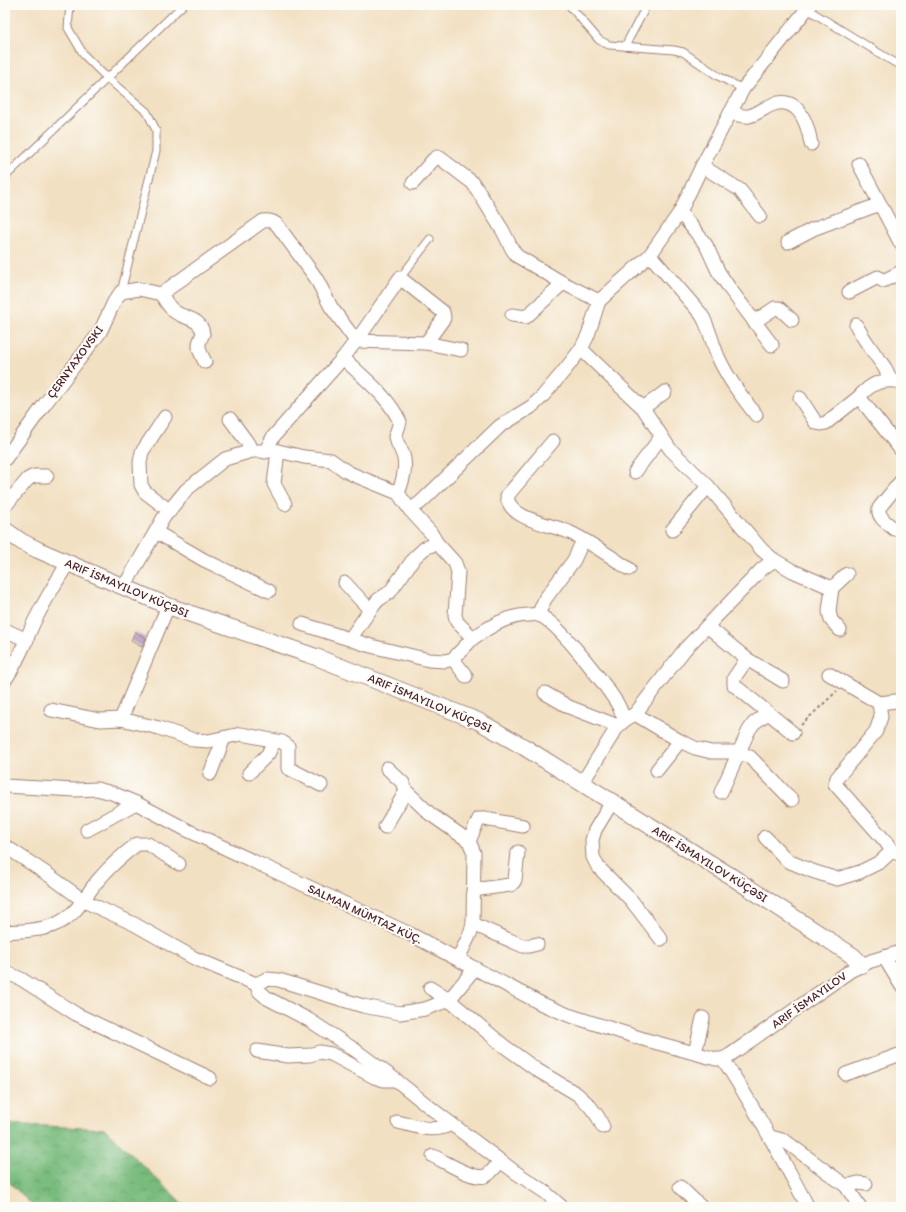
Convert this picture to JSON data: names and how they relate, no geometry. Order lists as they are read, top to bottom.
{
  "streets": {
    "street": ["ÇERNYAXOVSKI", "SALMAN MÜMTAZ KÜÇ."]
  }
}
